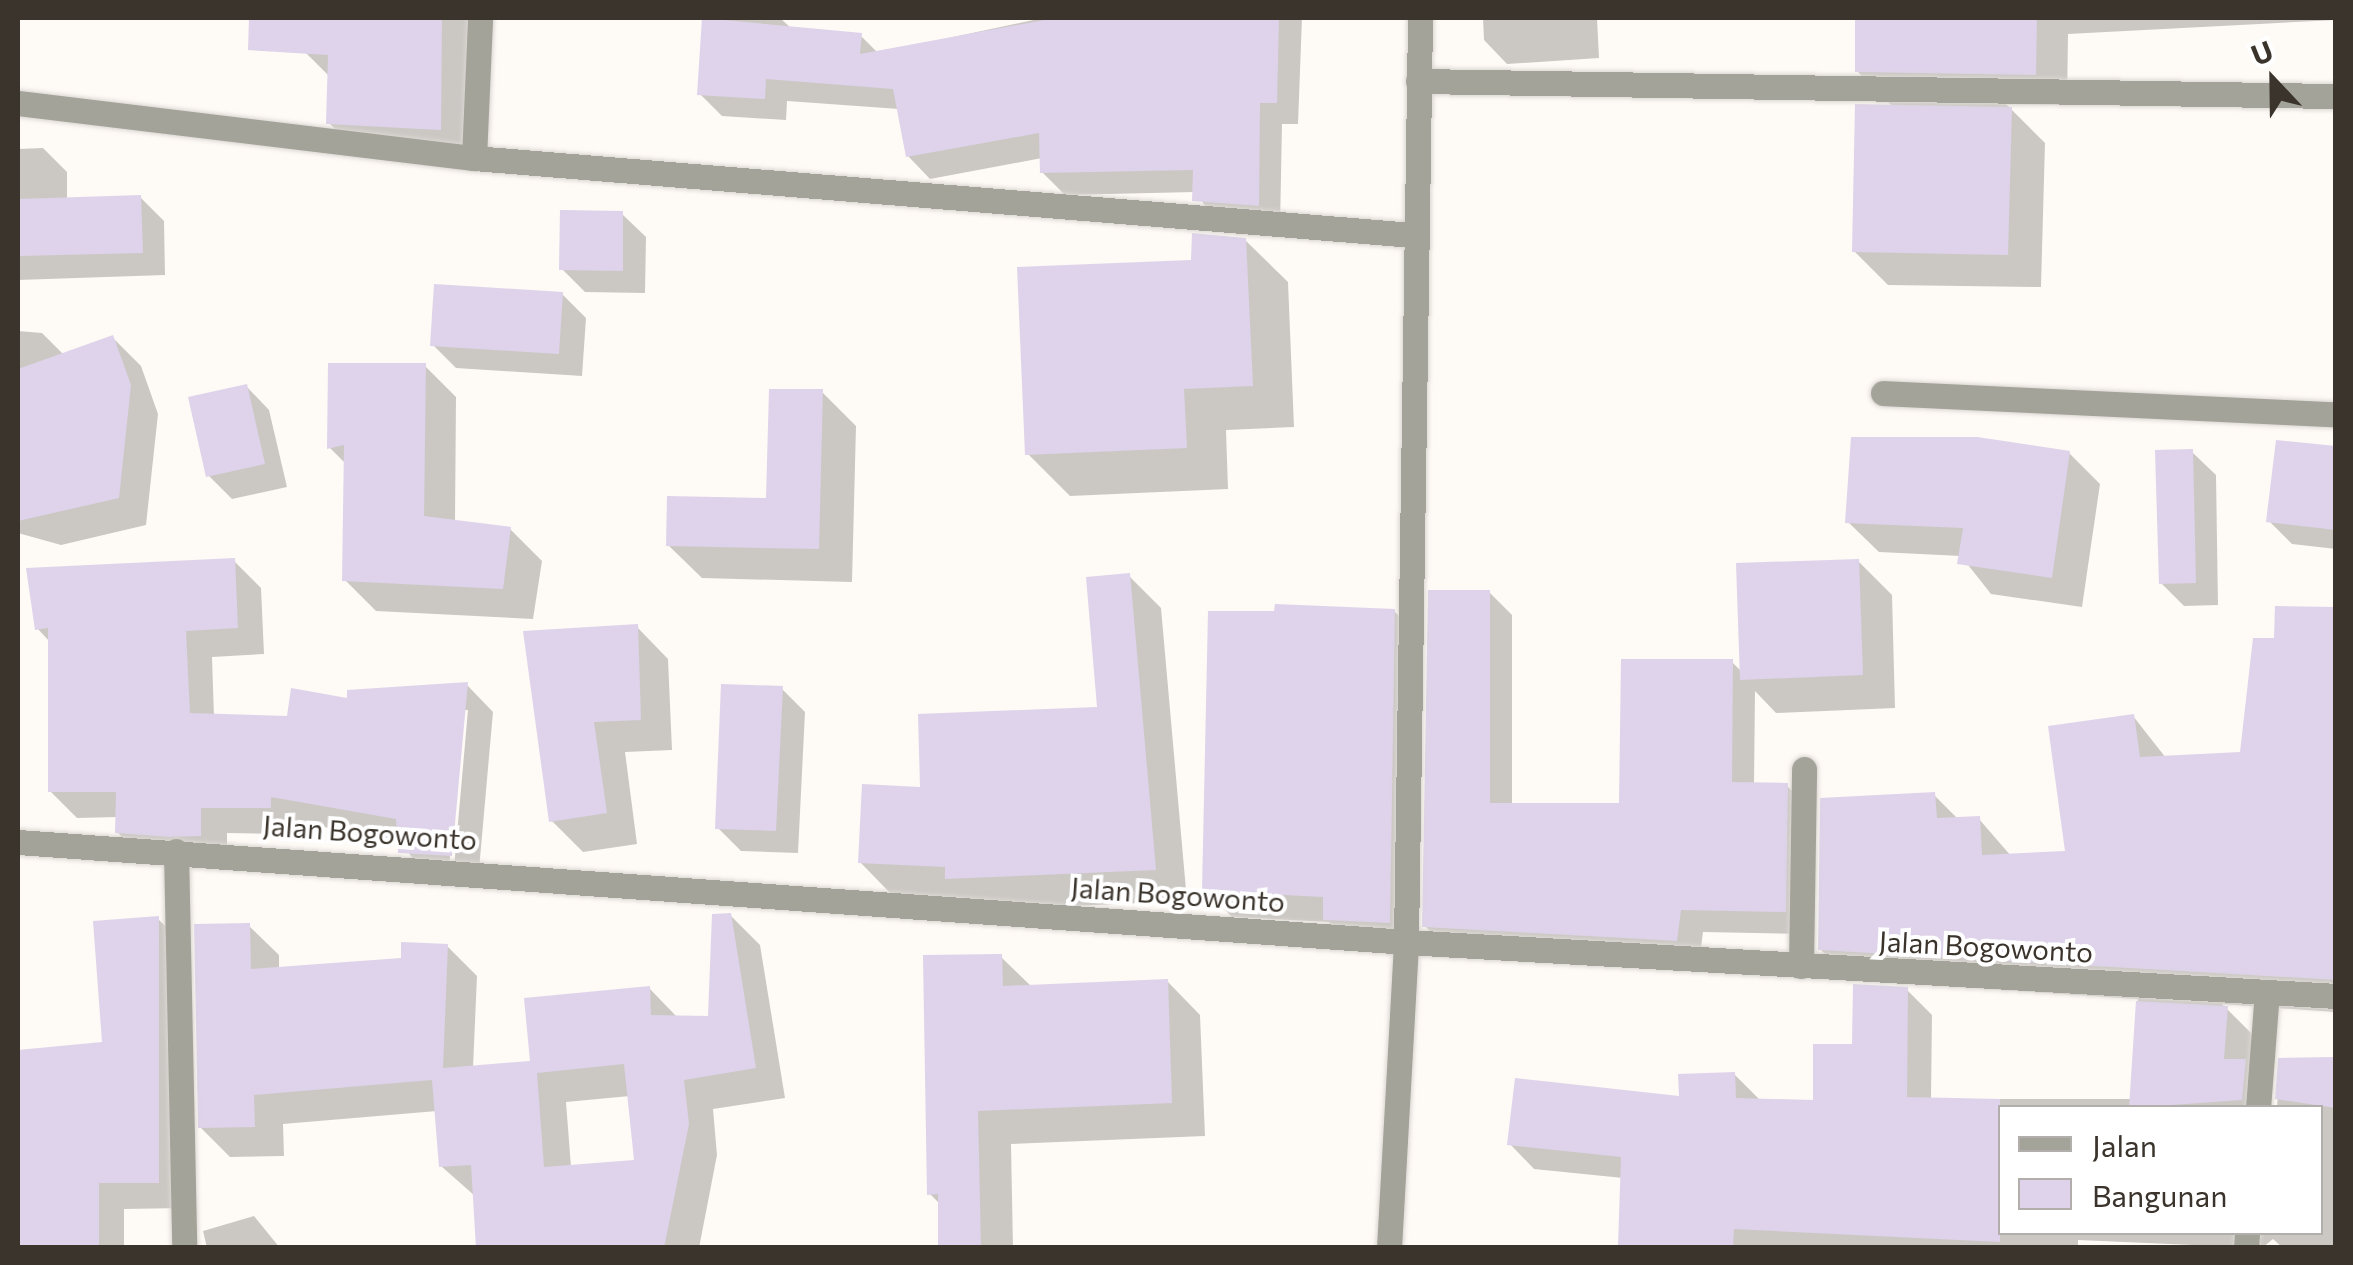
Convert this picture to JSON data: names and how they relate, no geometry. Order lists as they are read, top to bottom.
{
  "streets": {
    "street": ["Jalan Bogowonto"]
  },
  "legend": ["Jalan", "Bangunan"],
  "north": "top"
}
